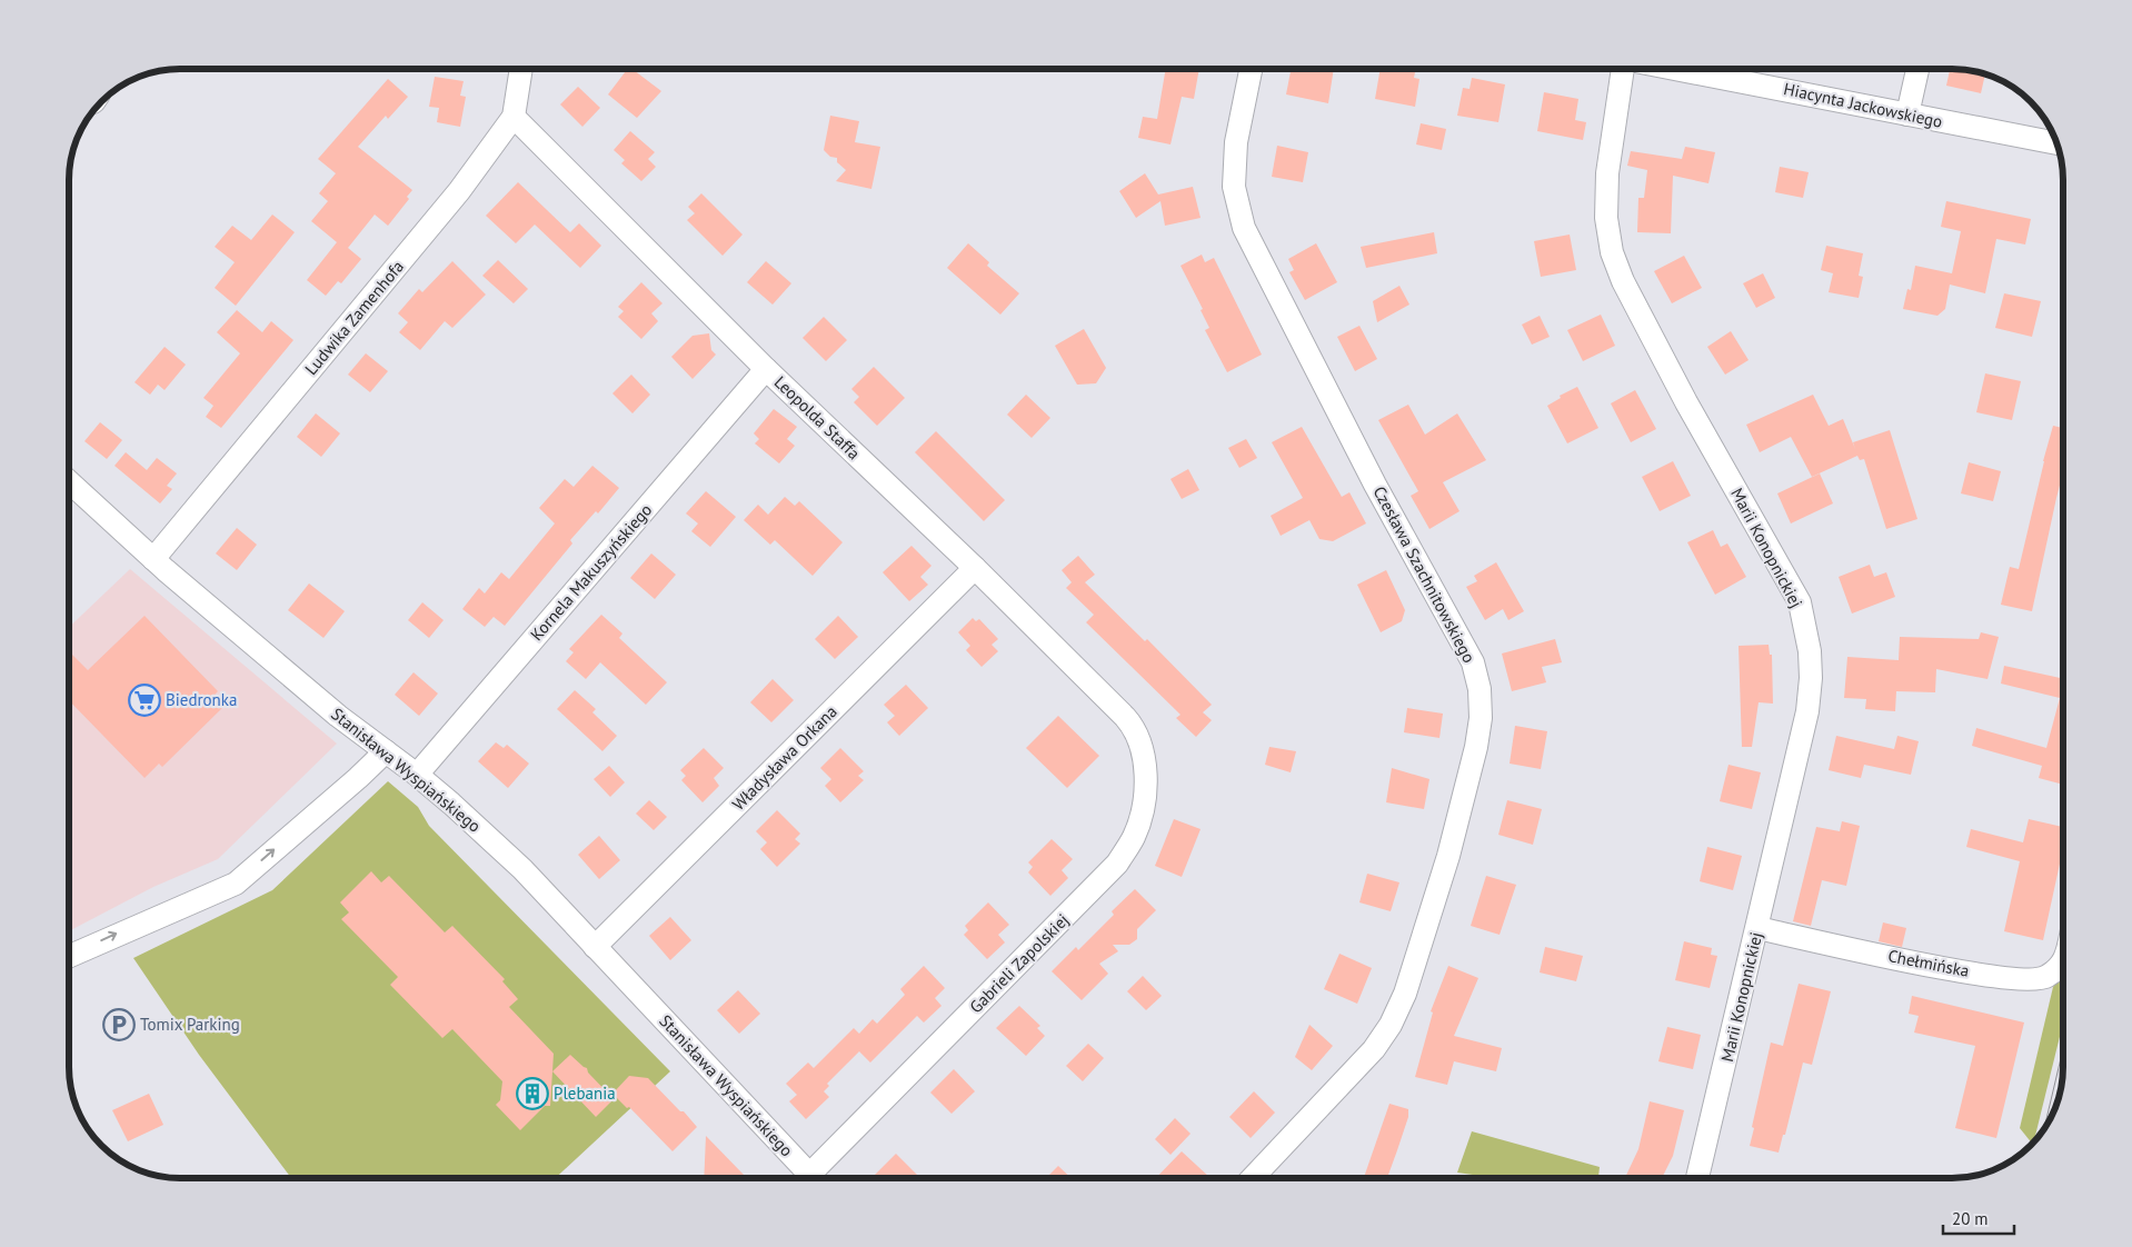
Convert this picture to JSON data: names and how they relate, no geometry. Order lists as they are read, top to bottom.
{
  "streets": {
    "street": [
      "Hiacynta Jackowskiego",
      "Ludwika Zamenhofa",
      "Leopolda Staffa",
      "Marii Konopnickiej",
      "Kornela Makuszyńskiego",
      "Czesława Szachnitowskiego",
      "Władysława Orkana",
      "Stanisława Wyspiańskiego",
      "Gabrieli Zapolskiej",
      "Chełmińska"
    ]
  },
  "crossings": [
    ["Ludwika Zamenhofa", "Leopolda Staffa"],
    ["Ludwika Zamenhofa", "Stanisława Wyspiańskiego"],
    ["Leopolda Staffa", "Kornela Makuszyńskiego"],
    ["Leopolda Staffa", "Władysława Orkana"],
    ["Leopolda Staffa", "Gabrieli Zapolskiej"],
    ["Marii Konopnickiej", "Chełmińska"],
    ["Kornela Makuszyńskiego", "Stanisława Wyspiańskiego"],
    ["Władysława Orkana", "Stanisława Wyspiańskiego"]
  ],
  "places": {
    "supermarket": ["Biedronka"],
    "parking": ["Tomix Parking"],
    "building": ["Plebania"]
  },
  "scale_bar": "20 m"
}
